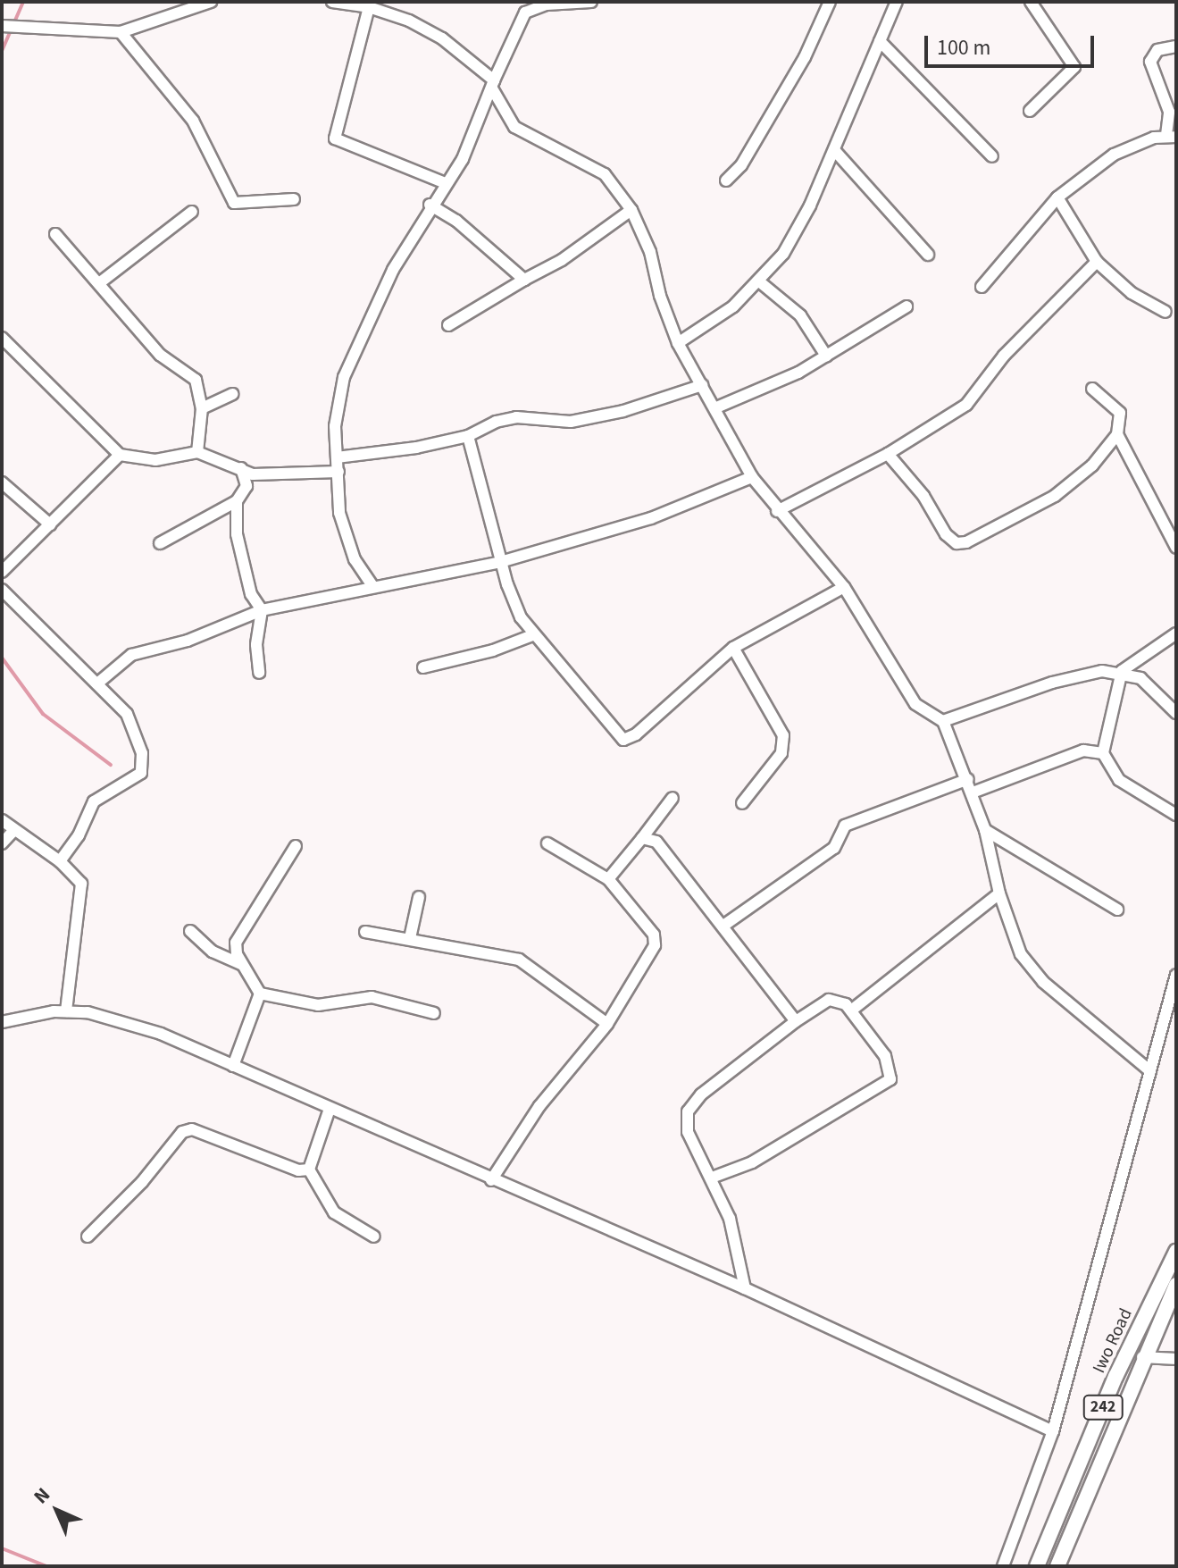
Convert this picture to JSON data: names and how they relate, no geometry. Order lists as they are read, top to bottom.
{
  "streets": {
    "main road": ["Iwo Road", "242"]
  },
  "scale_bar": "100 m",
  "north": "top left"
}
